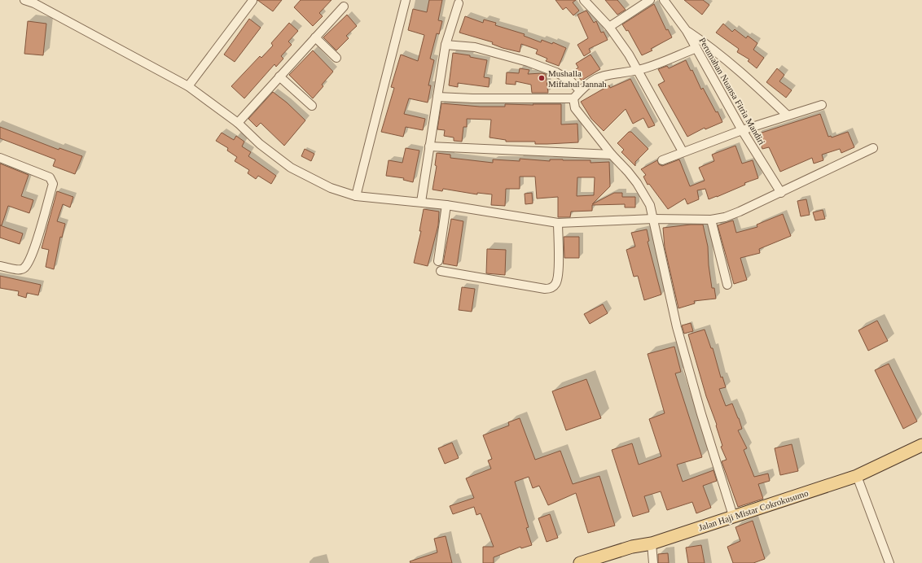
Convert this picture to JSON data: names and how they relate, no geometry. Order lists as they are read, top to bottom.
{
  "streets": {
    "main road": ["Jalan Haji Mistar Cokrokusumo"],
    "street": ["Perumahan Nuansa Fitria Mandiri"]
  },
  "places": ["Mushalla Miftahul Jannah"]
}
